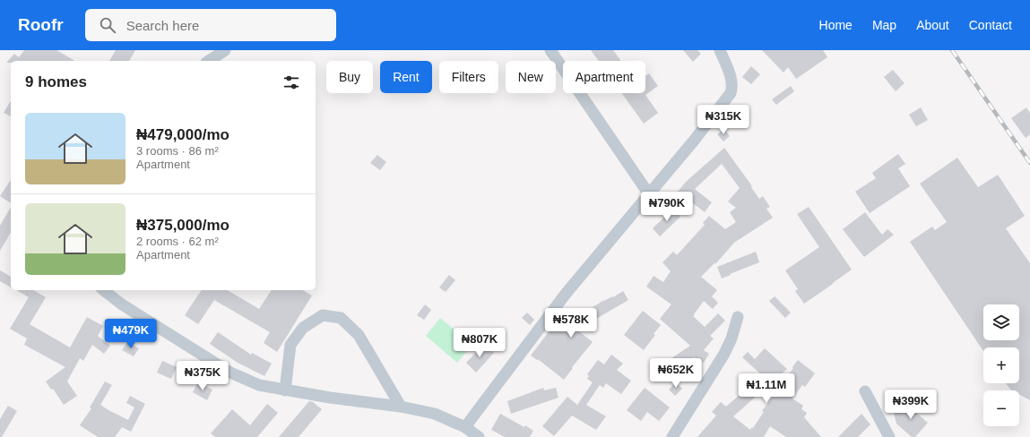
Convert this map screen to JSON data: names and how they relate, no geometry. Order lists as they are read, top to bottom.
{
  "page": {
    "header": "Roofr",
    "search": "Search here",
    "nav": [
      "Home",
      "Map",
      "About",
      "Contact"
    ],
    "chip": [
      "Buy",
      "Rent",
      "Filters",
      "New",
      "Apartment"
    ],
    "heading": "9 homes",
    "list": [
      {
        "name": "₦479,000/mo",
        "note": "3 rooms · 86 m² · Apartment"
      },
      {
        "name": "₦375,000/mo",
        "note": "2 rooms · 62 m² · Apartment"
      }
    ],
    "price": [
      "₦315K",
      "₦790K",
      "₦578K",
      "₦479K",
      "₦807K",
      "₦652K",
      "₦375K",
      "₦1.11M",
      "₦399K"
    ],
    "map_buttons": ["+", "−"]
  }
}
